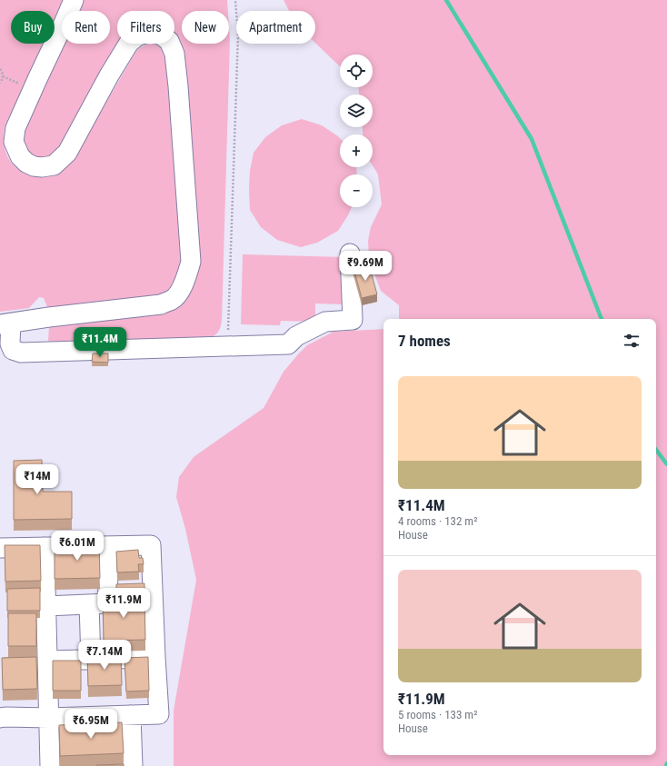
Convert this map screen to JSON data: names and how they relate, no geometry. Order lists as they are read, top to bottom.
{
  "page": {
    "chip": [
      "Buy",
      "Rent",
      "Filters",
      "New",
      "Apartment"
    ],
    "map_buttons": ["+", "−"],
    "price": [
      "₹9.69M",
      "₹11.4M",
      "₹14M",
      "₹6.01M",
      "₹11.9M",
      "₹7.14M",
      "₹6.95M"
    ],
    "heading": "7 homes",
    "list": [
      {
        "name": "₹11.4M",
        "note": "4 rooms · 132 m² · House"
      },
      {
        "name": "₹11.9M",
        "note": "5 rooms · 133 m² · House"
      }
    ]
  }
}
